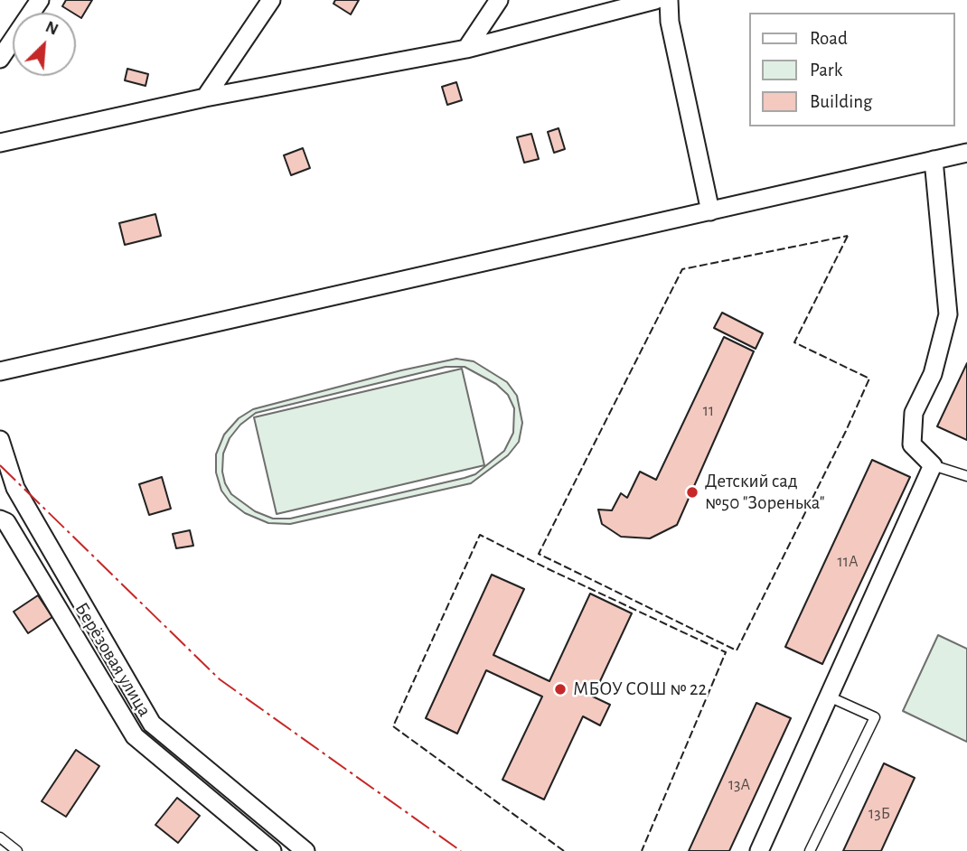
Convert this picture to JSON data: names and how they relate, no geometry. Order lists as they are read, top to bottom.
{
  "streets": {
    "street": ["Берёзовая улица"]
  },
  "places": ["Детский сад №50 \"Зоренька\"", "МБОУ СОШ № 22"],
  "house_numbers": [
    "11",
    "11А",
    "13А",
    "13Б"
  ],
  "legend": ["Road", "Park", "Building"],
  "north": "top right"
}
